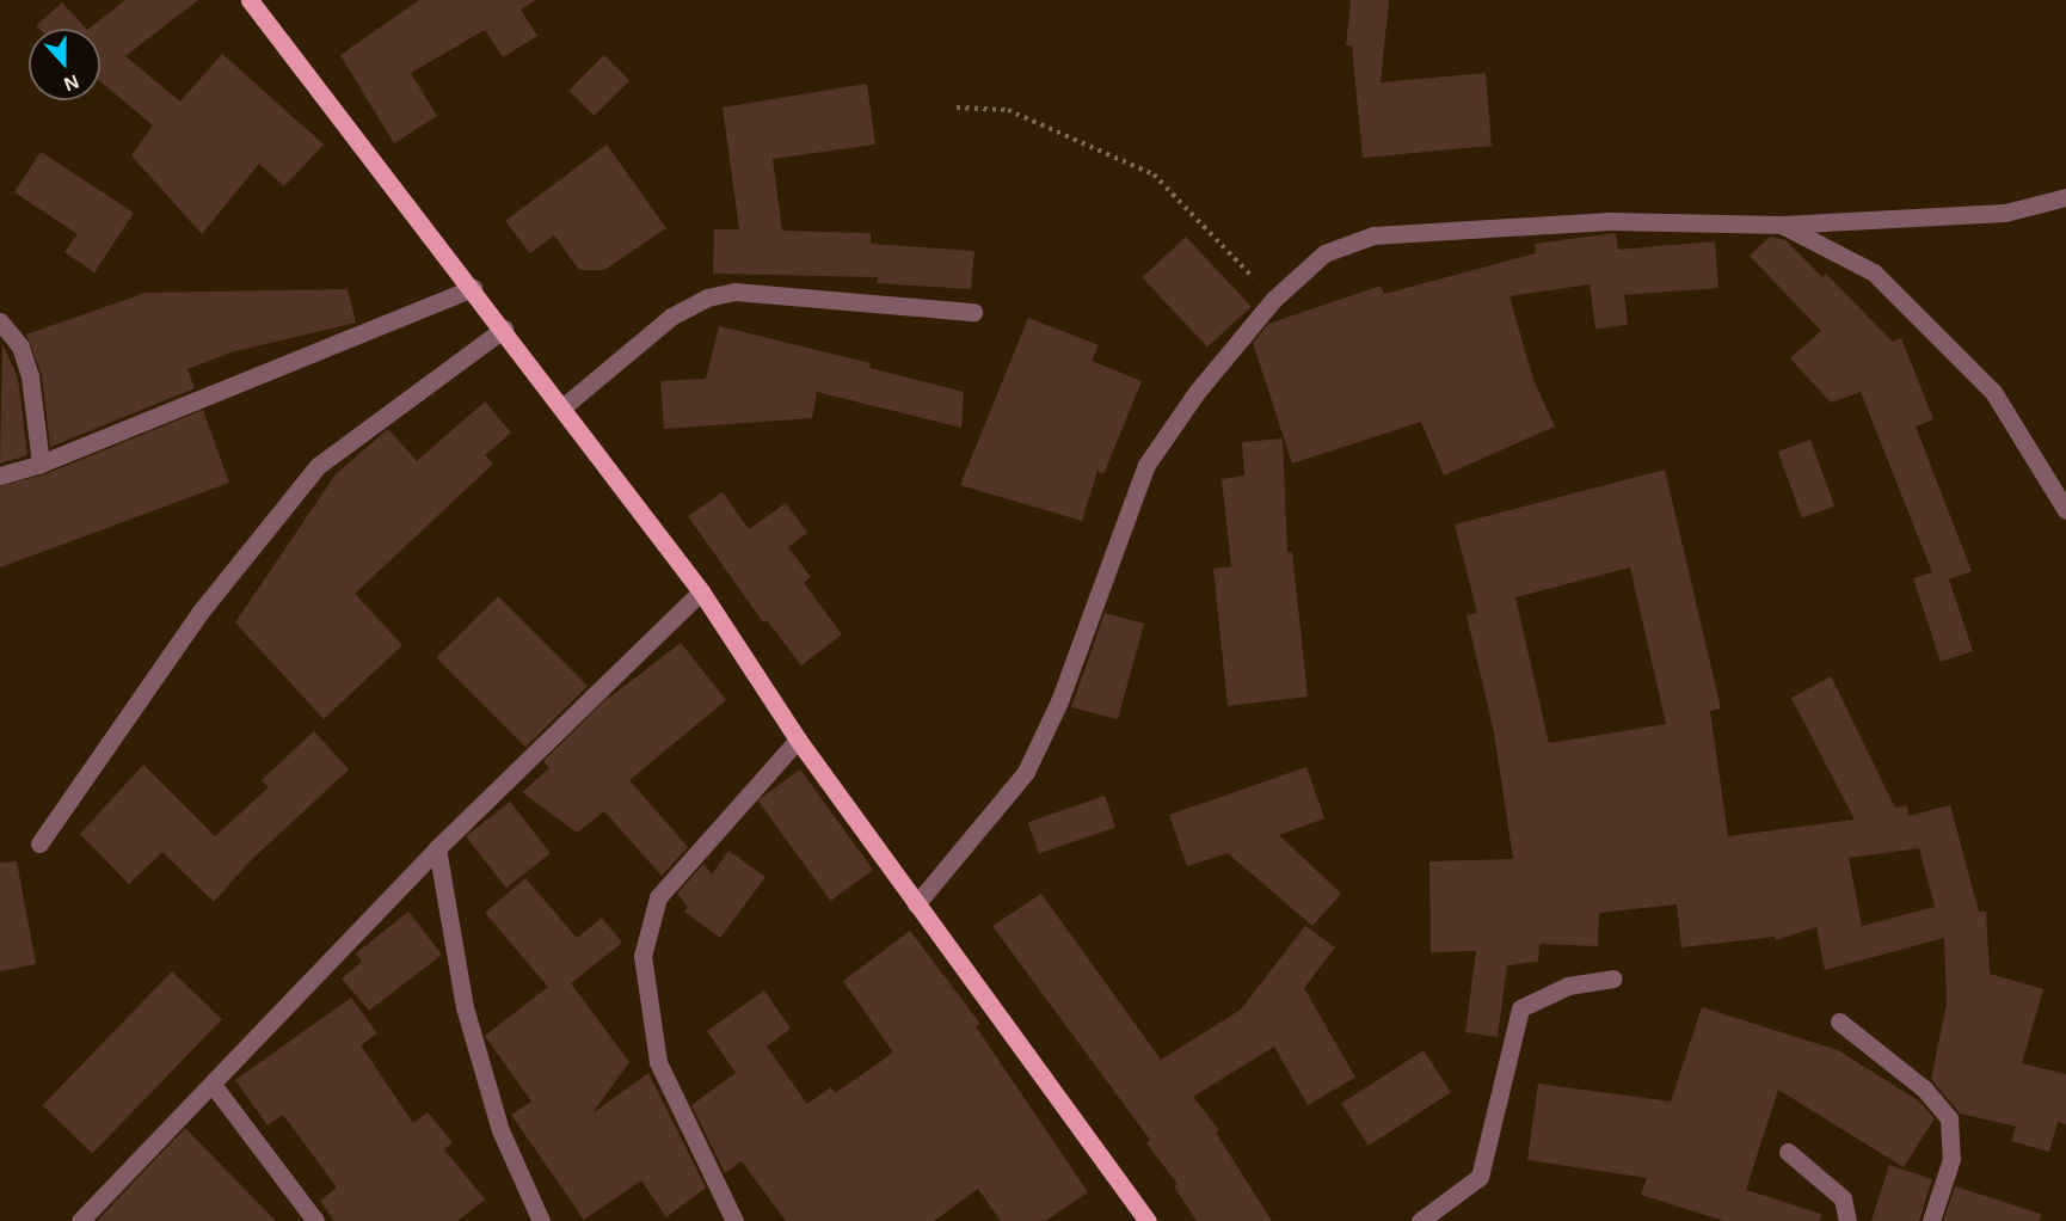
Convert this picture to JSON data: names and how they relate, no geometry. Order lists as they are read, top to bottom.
{
  "north": "bottom"
}
